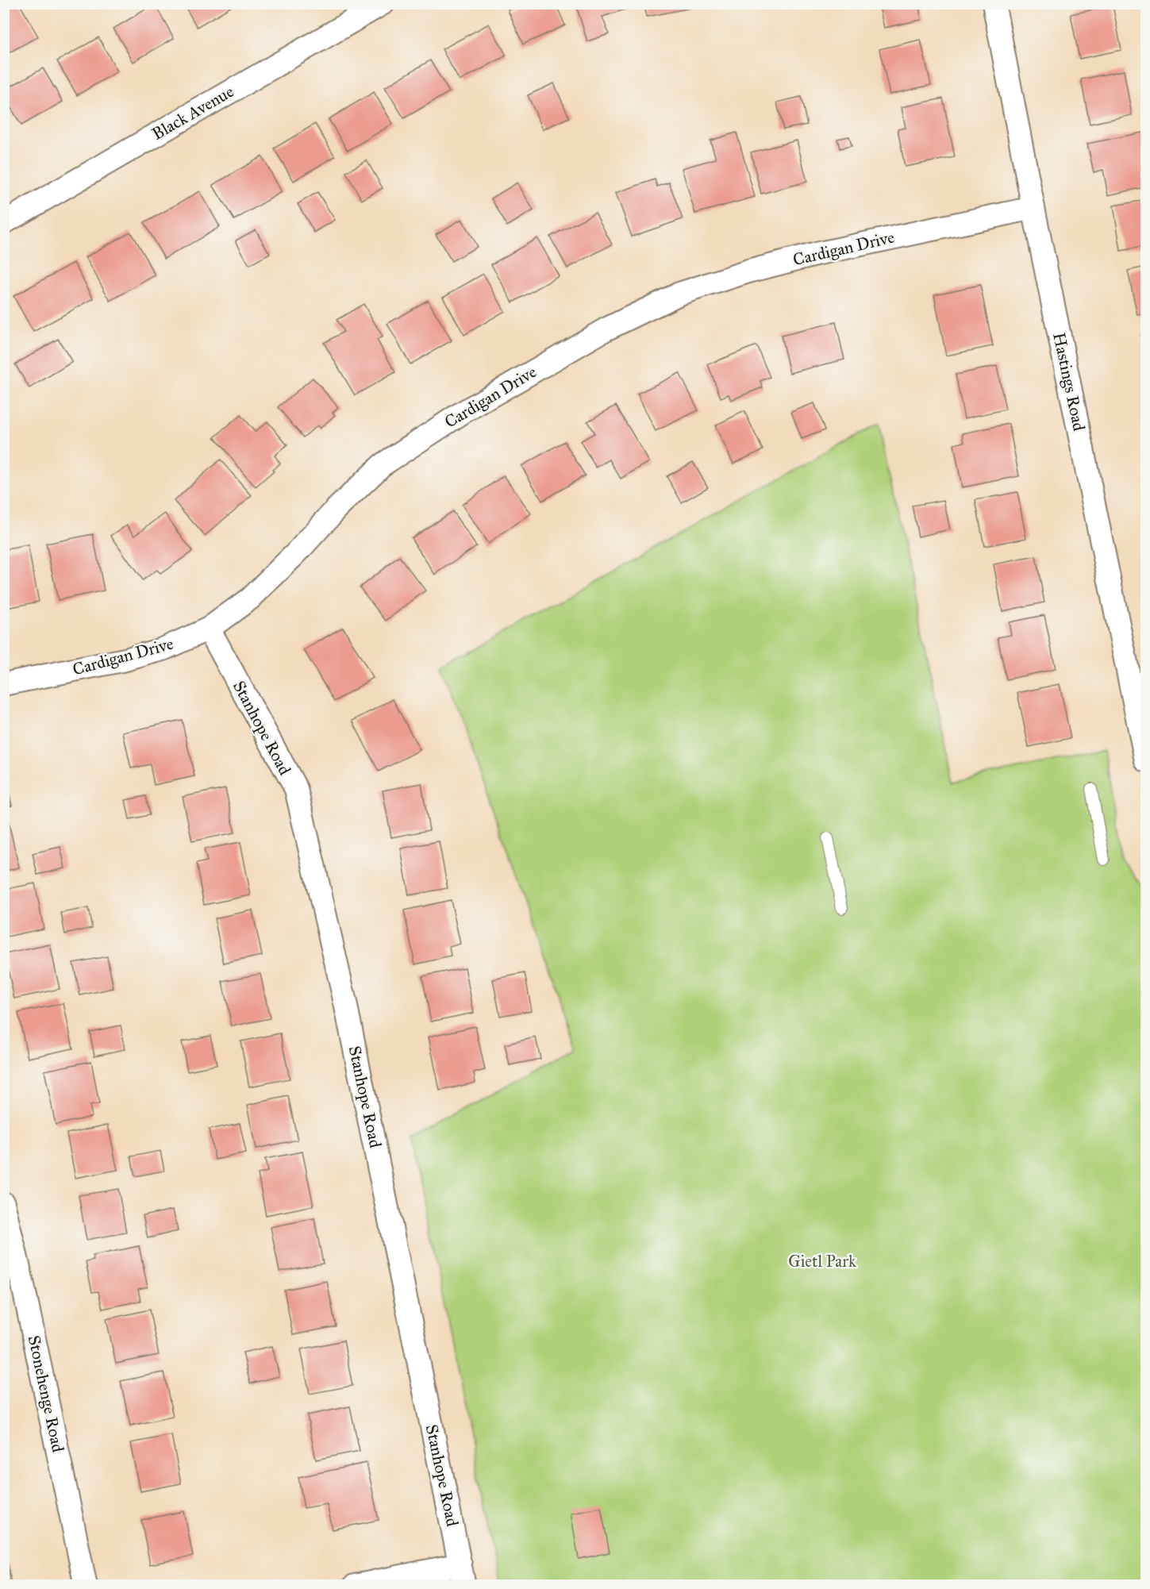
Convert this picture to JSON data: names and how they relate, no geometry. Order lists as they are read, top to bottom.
{
  "streets": {
    "street": [
      "Black Avenue",
      "Cardigan Drive",
      "Hastings Road",
      "Stanhope Road",
      "Stonehenge Road"
    ]
  },
  "crossings": [
    ["Cardigan Drive", "Hastings Road"],
    ["Cardigan Drive", "Stanhope Road"]
  ],
  "parks": ["Gietl Park"]
}
